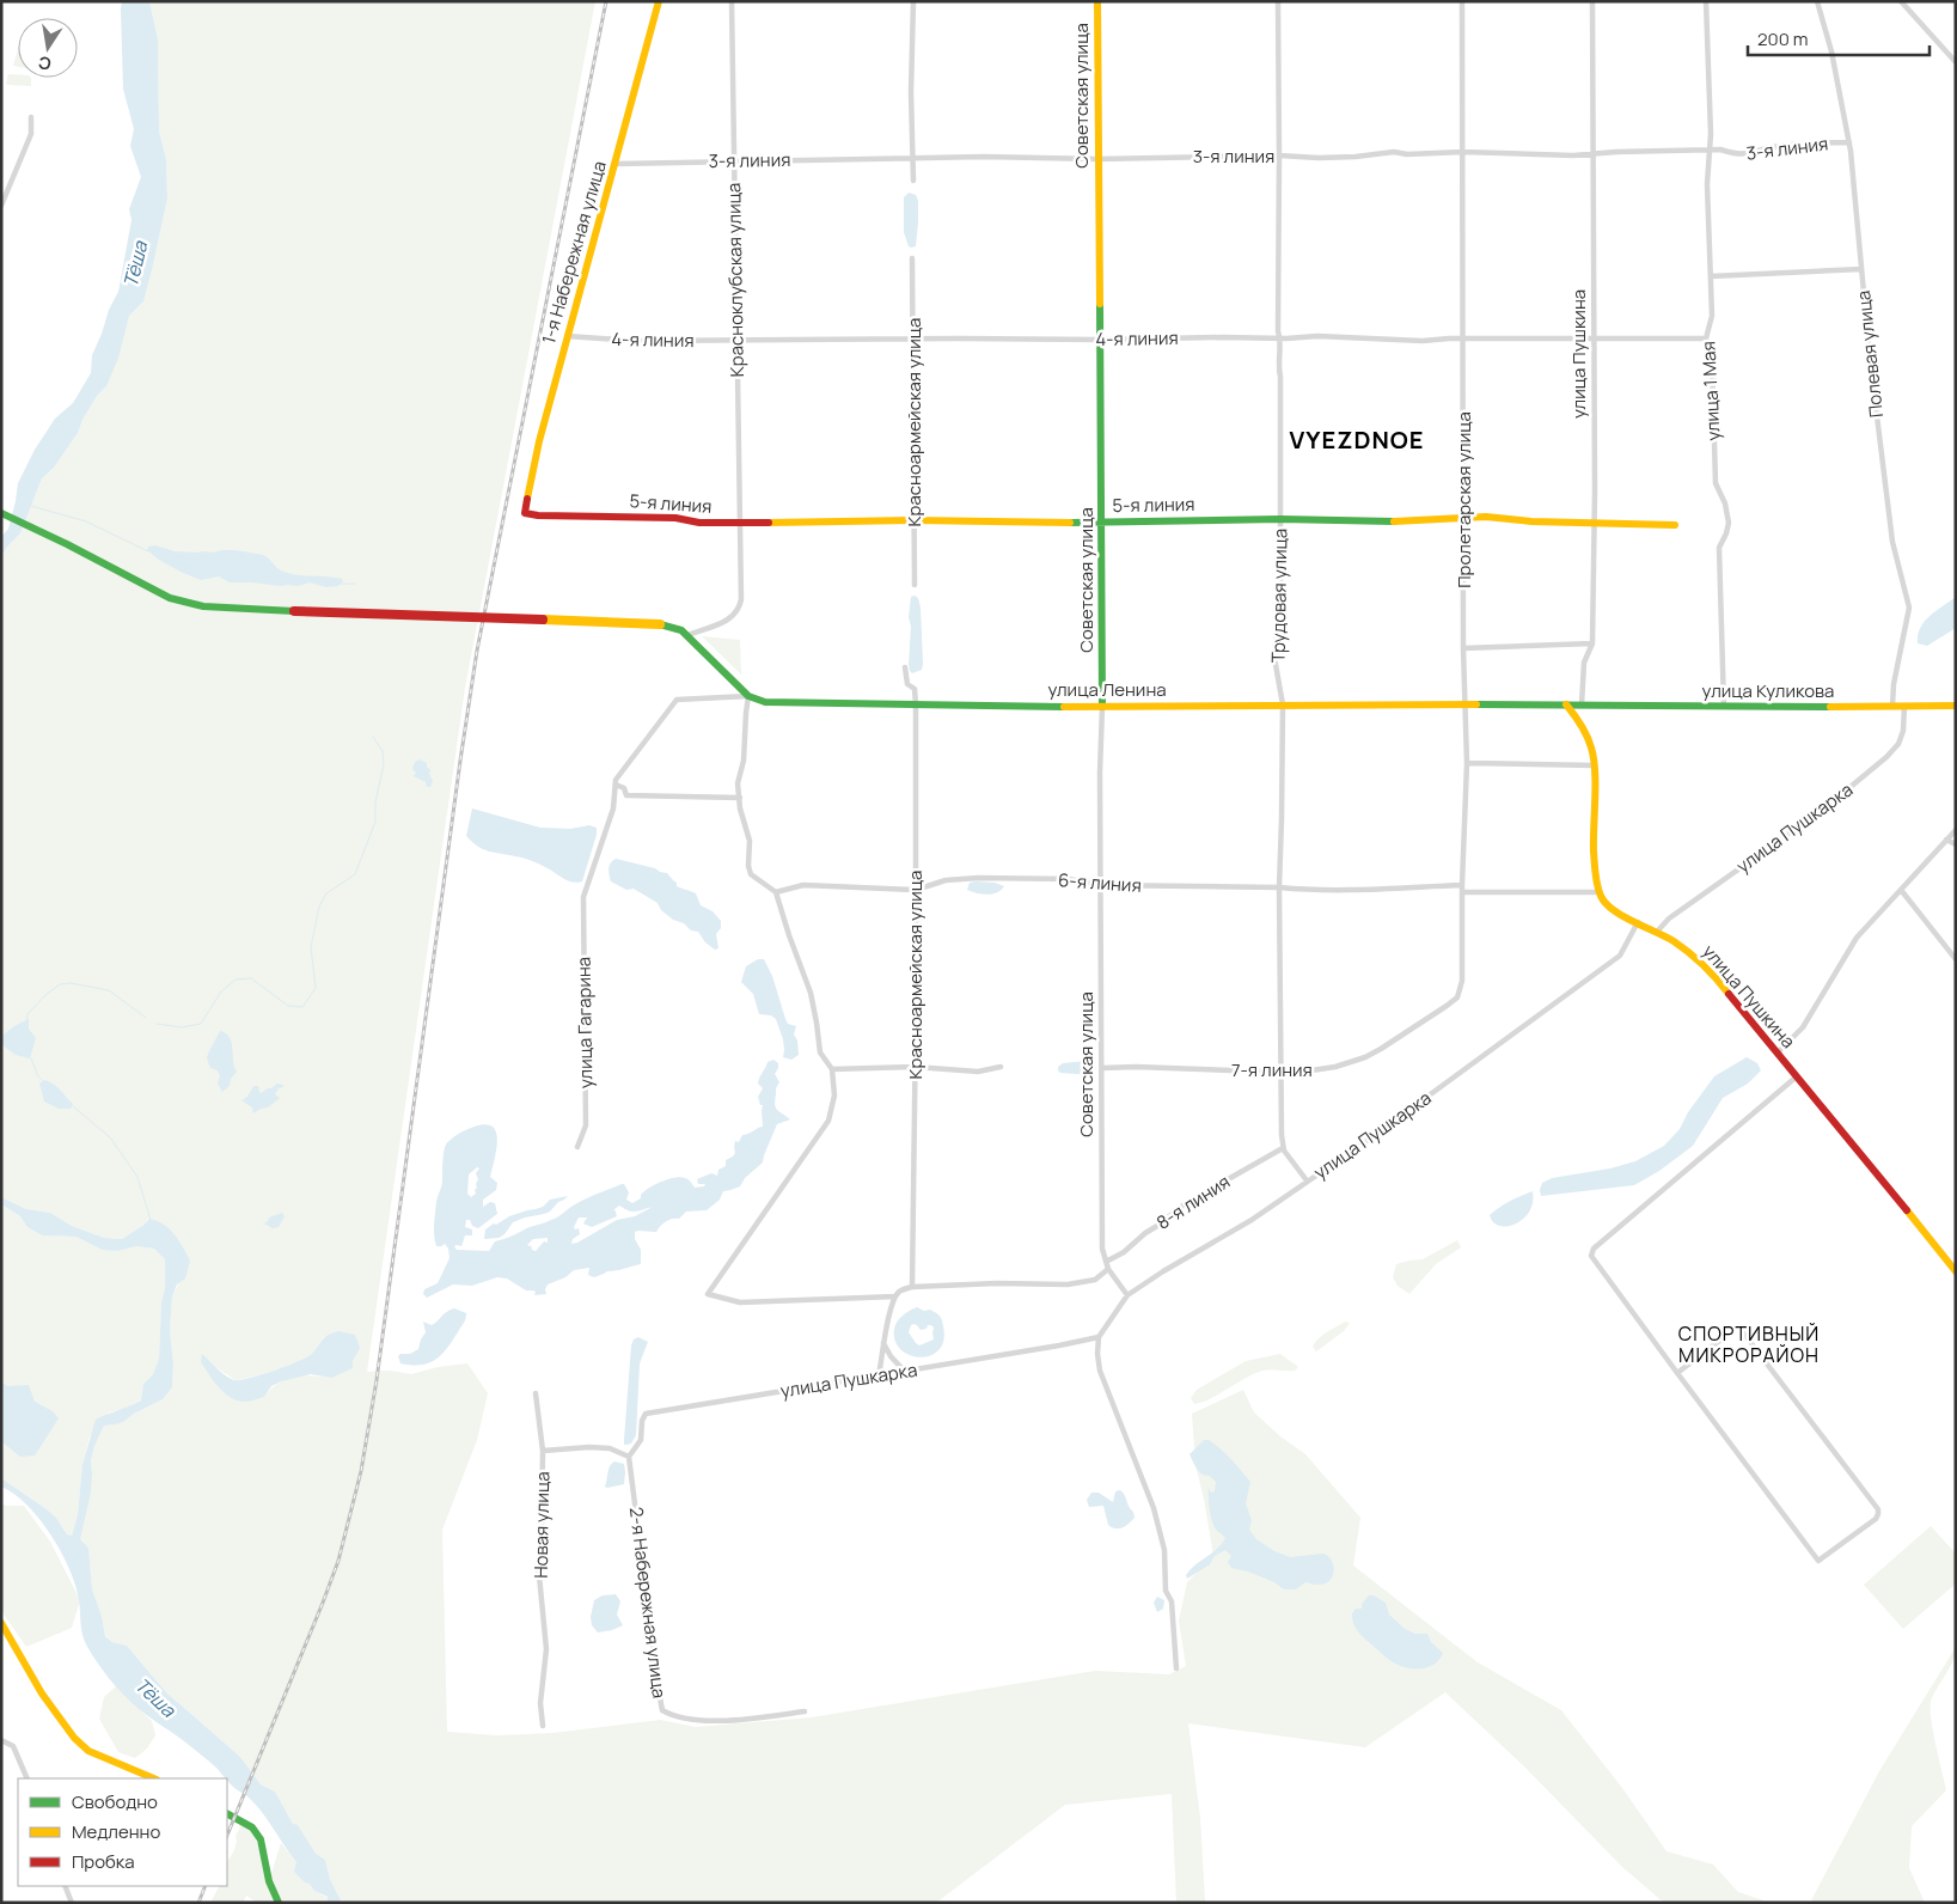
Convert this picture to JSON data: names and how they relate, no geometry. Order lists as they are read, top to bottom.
{
  "streets": {
    "street": [
      "Советская улица",
      "3-я линия",
      "1-я Набережная улица",
      "Красноклубская улица",
      "4-я линия",
      "улица Пушкина",
      "Полевая улица",
      "улица 1 Мая",
      "Красноармейская улица",
      "Пролетарская улица",
      "5-я линия",
      "Трудовая улица",
      "улица Ленина",
      "улица Куликова",
      "улица Пушкарка",
      "6-я линия",
      "улица Гагарина",
      "7-я линия",
      "8-я линия",
      "Новая улица",
      "2-я Набережная улица"
    ]
  },
  "crossings": [
    ["Советская улица", "3-я линия"],
    ["Советская улица", "4-я линия"],
    ["Советская улица", "5-я линия"],
    ["Советская улица", "улица Ленина"],
    ["Советская улица", "улица Пушкарка"],
    ["Советская улица", "6-я линия"],
    ["Советская улица", "7-я линия"],
    ["Советская улица", "8-я линия"],
    ["3-я линия", "1-я Набережная улица"],
    ["3-я линия", "Красноклубская улица"],
    ["3-я линия", "улица Пушкина"],
    ["3-я линия", "Полевая улица"],
    ["3-я линия", "улица 1 Мая"],
    ["3-я линия", "Пролетарская улица"],
    ["3-я линия", "Трудовая улица"],
    ["1-я Набережная улица", "4-я линия"],
    ["1-я Набережная улица", "5-я линия"],
    ["Красноклубская улица", "4-я линия"],
    ["Красноклубская улица", "5-я линия"],
    ["4-я линия", "улица Пушкина"],
    ["4-я линия", "улица 1 Мая"],
    ["4-я линия", "Красноармейская улица"],
    ["4-я линия", "Пролетарская улица"],
    ["4-я линия", "Трудовая улица"],
    ["улица Пушкина", "5-я линия"],
    ["улица Пушкина", "улица Куликова"],
    ["улица Пушкина", "улица Пушкарка"],
    ["Полевая улица", "улица Куликова"],
    ["улица 1 Мая", "улица Куликова"],
    ["Красноармейская улица", "5-я линия"],
    ["Красноармейская улица", "улица Ленина"],
    ["Красноармейская улица", "6-я линия"],
    ["Пролетарская улица", "5-я линия"],
    ["Пролетарская улица", "улица Ленина"],
    ["Пролетарская улица", "6-я линия"],
    ["Пролетарская улица", "7-я линия"],
    ["5-я линия", "Трудовая улица"],
    ["Трудовая улица", "улица Ленина"],
    ["Трудовая улица", "6-я линия"],
    ["Трудовая улица", "7-я линия"],
    ["Трудовая улица", "8-я линия"],
    ["улица Ленина", "улица Куликова"],
    ["улица Куликова", "улица Пушкарка"],
    ["улица Пушкарка", "2-я Набережная улица"]
  ],
  "districts": ["VYEZDNOE", "СПОРТИВНЫЙ МИКРОРАЙОН"],
  "water": ["Тёша"],
  "legend": ["Свободно", "Медленно", "Пробка"],
  "scale_bar": "200 m",
  "north": "bottom"
}
